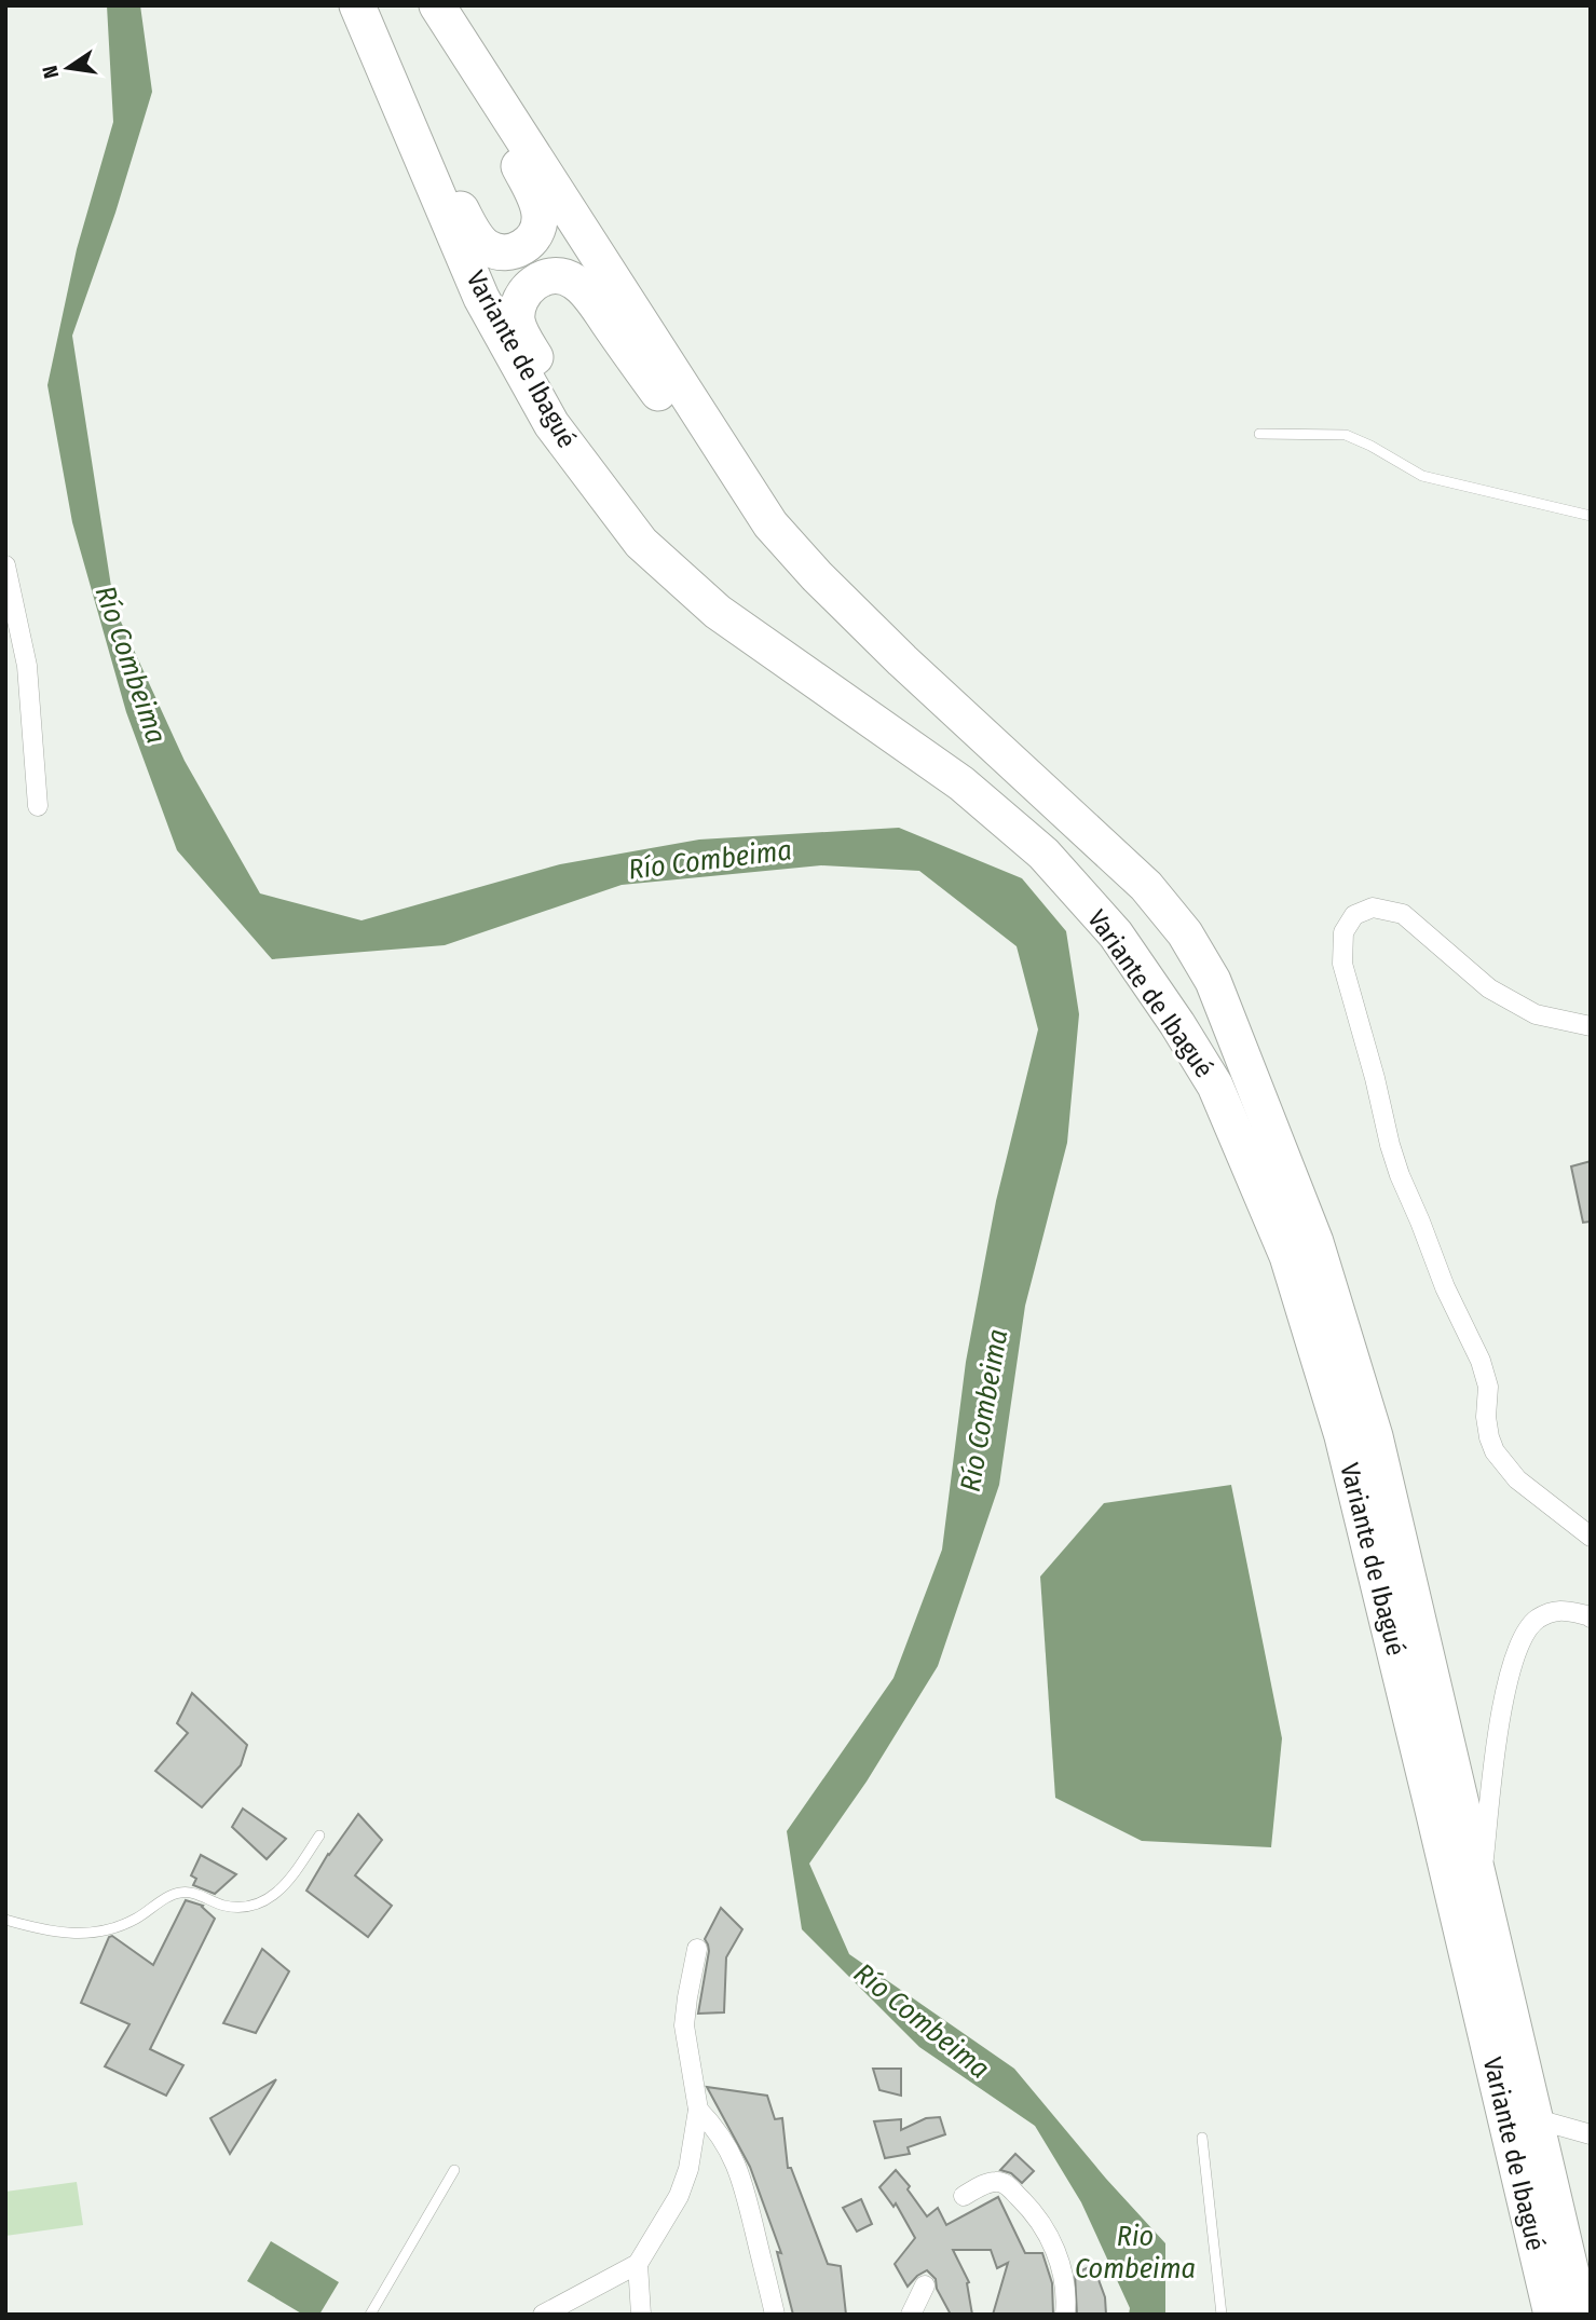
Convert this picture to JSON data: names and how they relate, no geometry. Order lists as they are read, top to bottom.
{
  "streets": {
    "highway": ["Variante de Ibagué"]
  },
  "water": ["Río Combeima", "Rio Combeima"],
  "north": "left"
}
